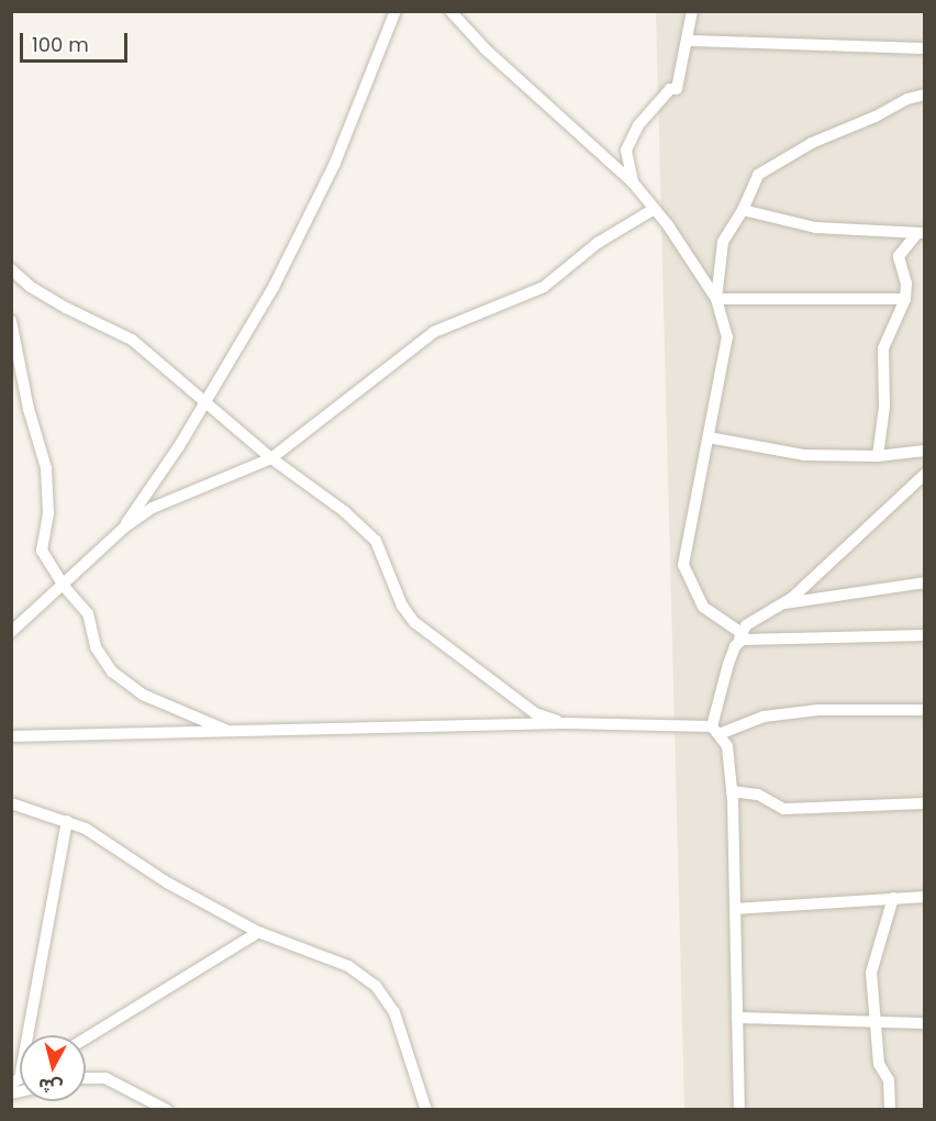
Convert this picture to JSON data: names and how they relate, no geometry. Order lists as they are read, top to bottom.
{
  "scale_bar": "100 m",
  "north": "bottom"
}
